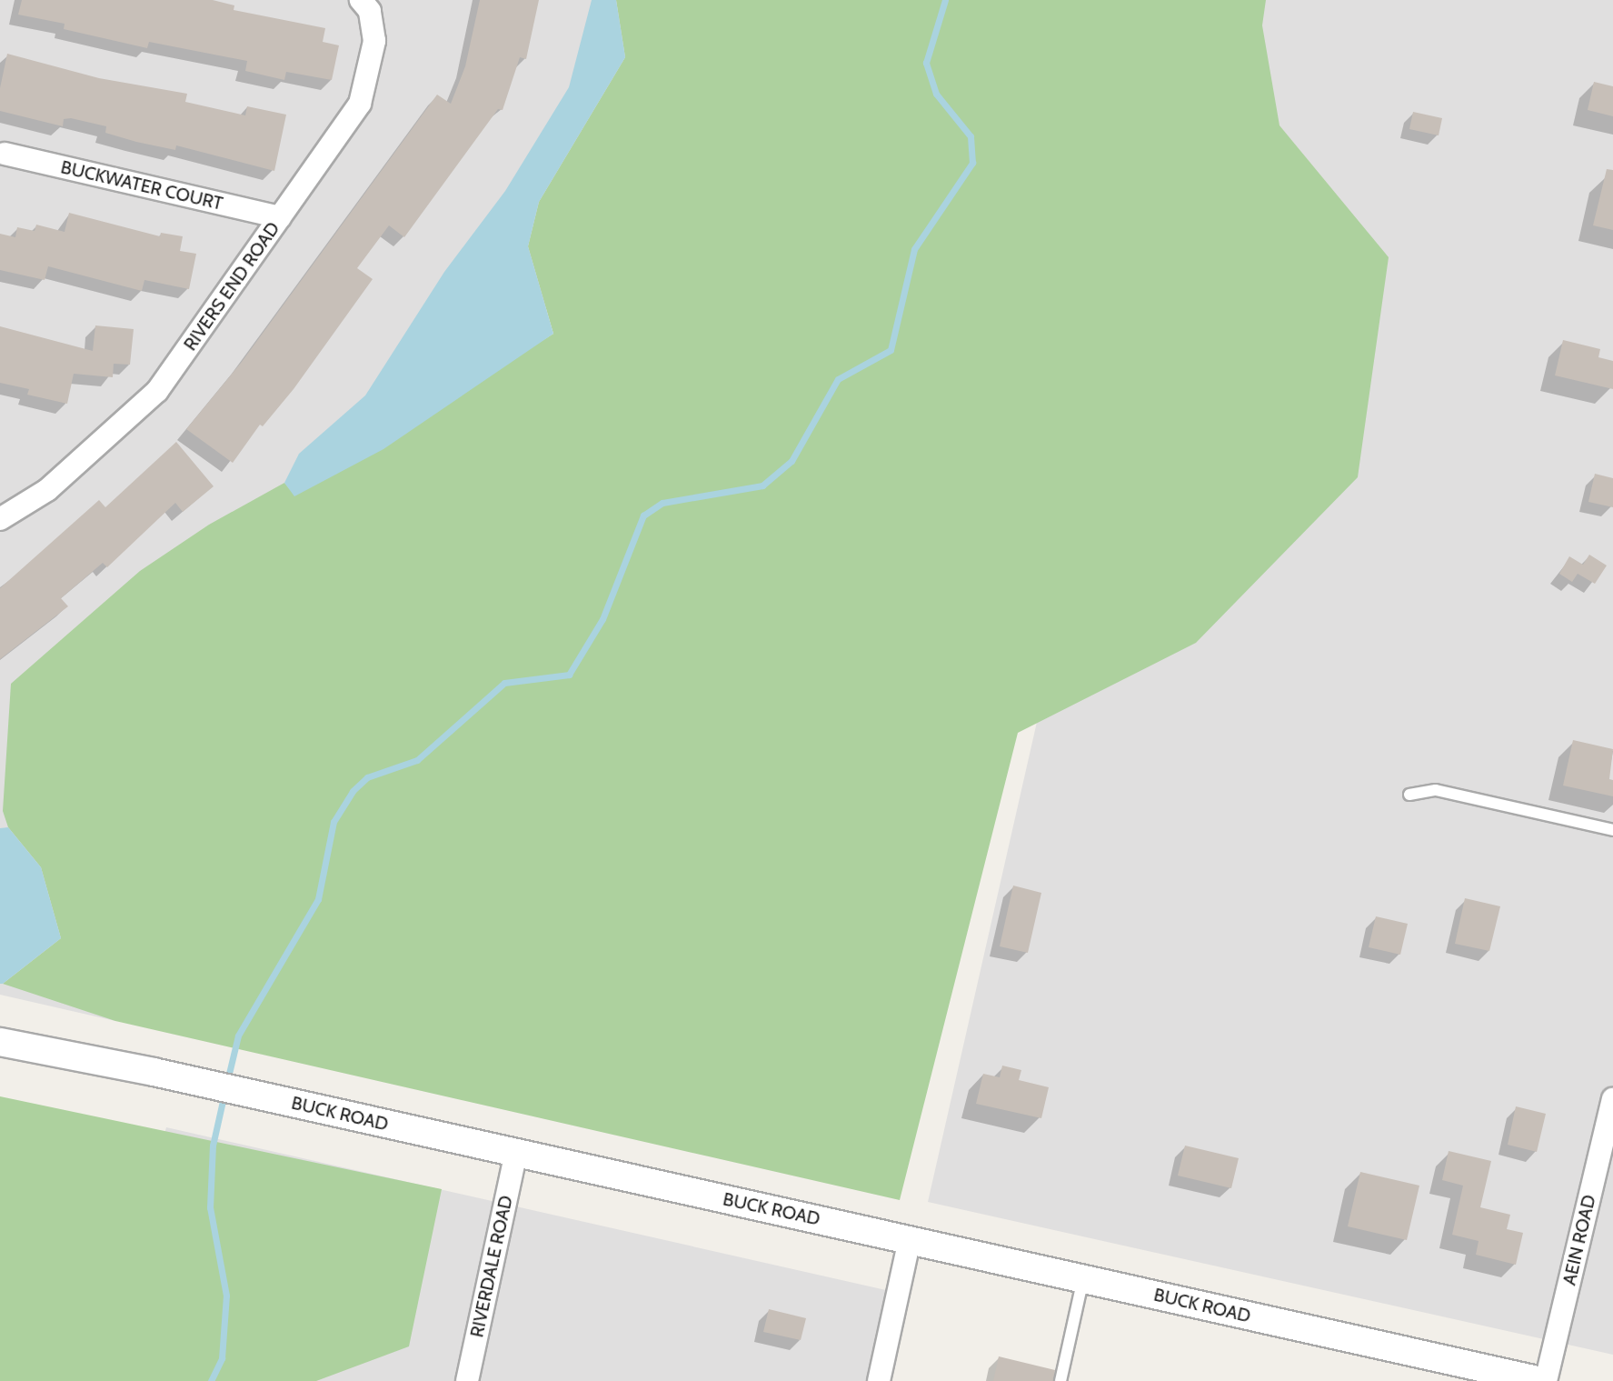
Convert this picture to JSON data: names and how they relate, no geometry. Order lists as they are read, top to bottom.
{
  "streets": {
    "street": [
      "BUCKWATER COURT",
      "RIVERS END ROAD",
      "BUCK ROAD",
      "AEIN ROAD",
      "RIVERDALE ROAD"
    ]
  },
  "crossings": [
    ["BUCKWATER COURT", "RIVERS END ROAD"],
    ["BUCK ROAD", "RIVERDALE ROAD"]
  ]
}
